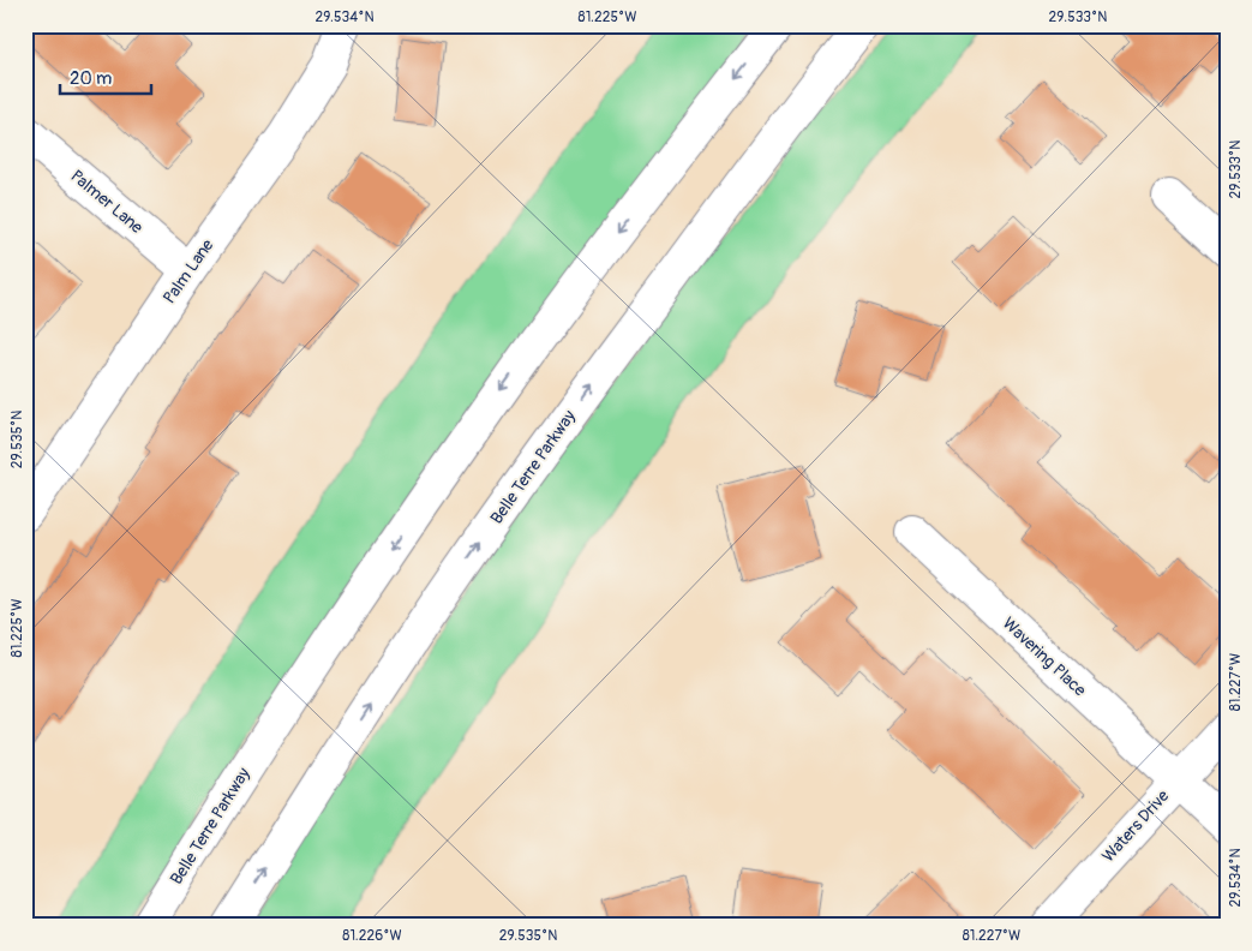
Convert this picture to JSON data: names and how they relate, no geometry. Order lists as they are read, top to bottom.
{
  "streets": {
    "main road": [
      "Palmer Lane",
      "Palm Lane",
      "Belle Terre Parkway",
      "Wavering Place",
      "Waters Drive"
    ]
  },
  "crossings": [
    ["Palmer Lane", "Palm Lane"],
    ["Wavering Place", "Waters Drive"]
  ],
  "scale_bar": "20 m",
  "coordinates": [
    "29.534°N",
    "81.225°W",
    "29.533°N",
    "29.535°N",
    "81.227°W",
    "81.226°W"
  ]
}
